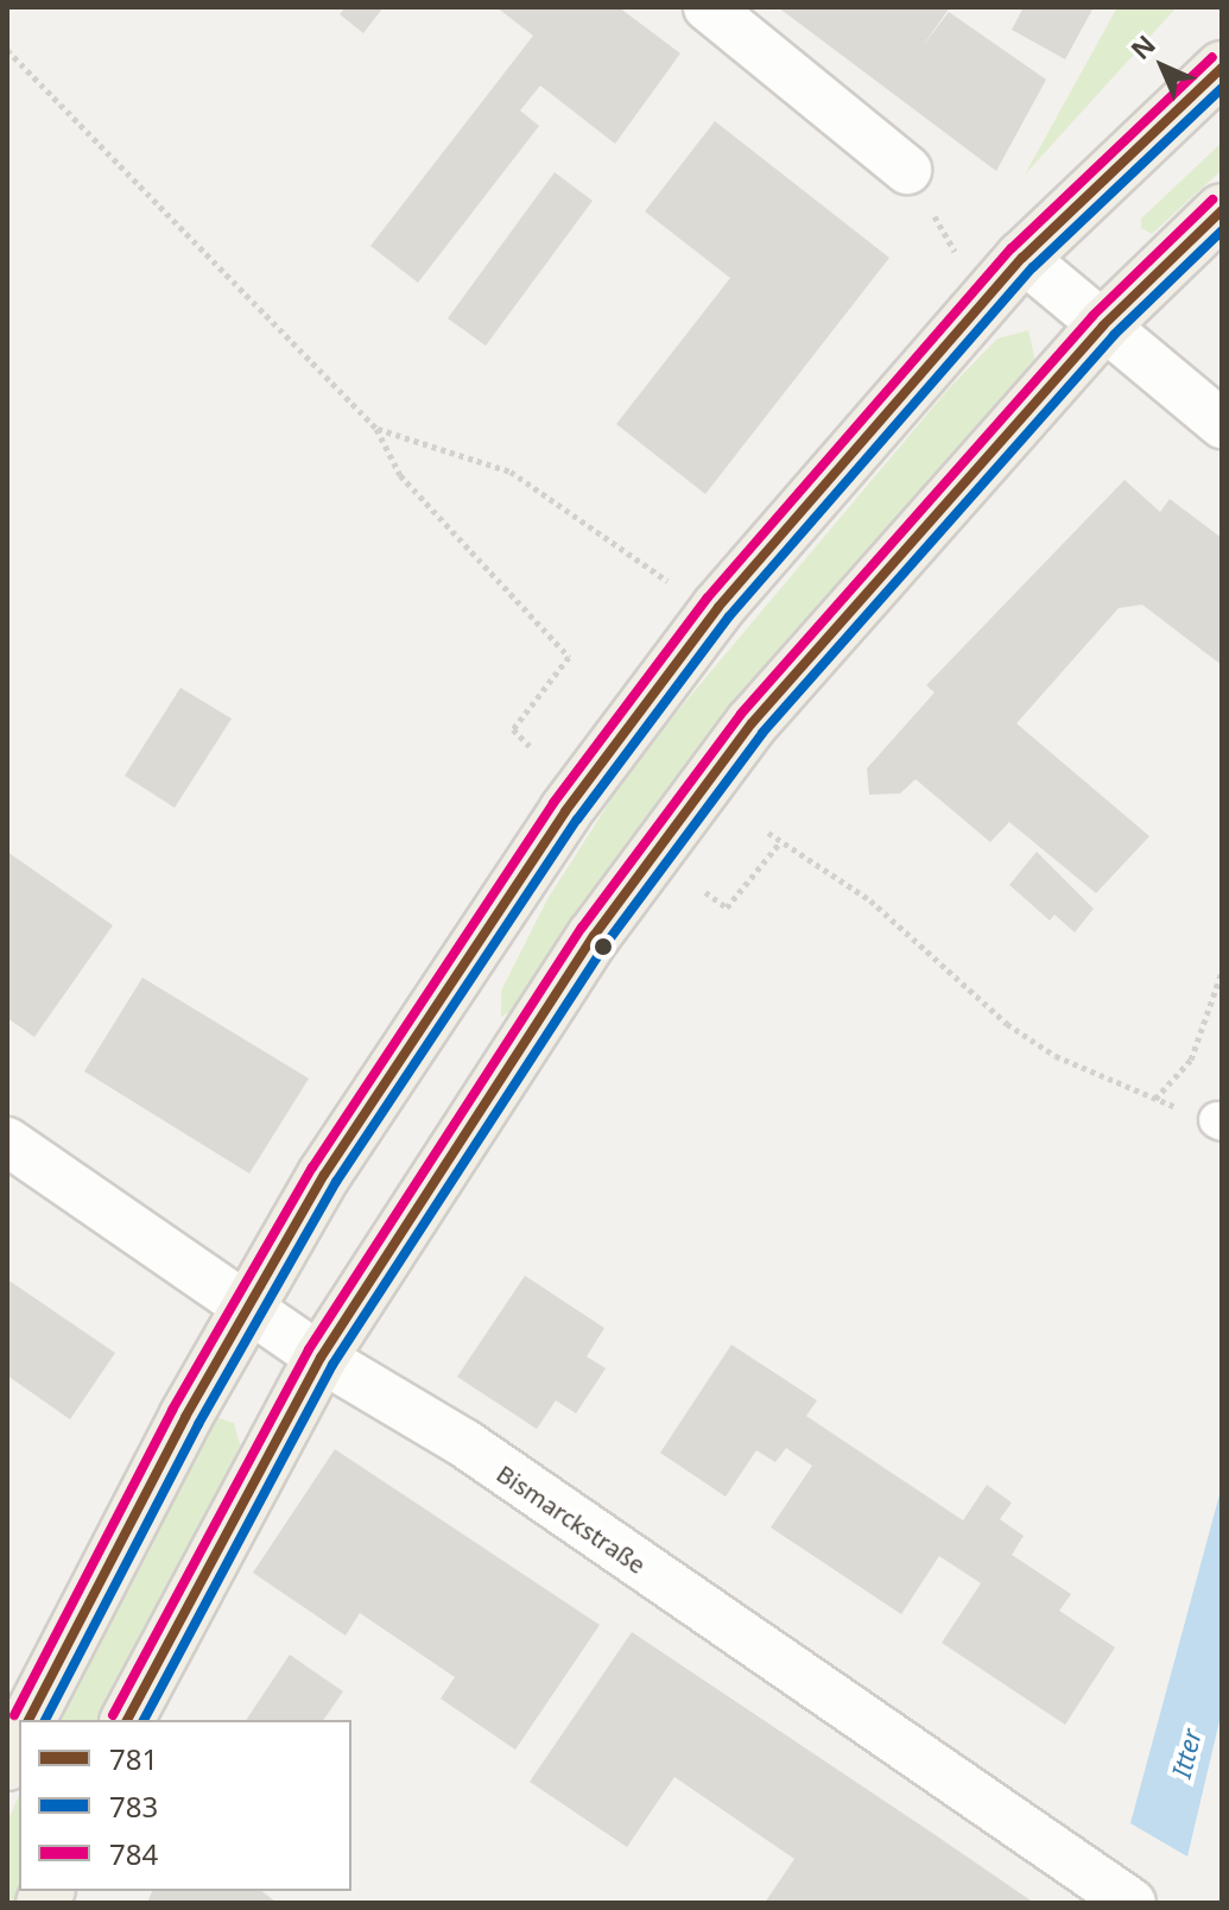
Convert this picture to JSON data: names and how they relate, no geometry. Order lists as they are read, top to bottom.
{
  "streets": {
    "street": ["Bismarckstraße"]
  },
  "water": ["Itter"],
  "lines": ["transit line 784", "transit line 781", "transit line 783"],
  "legend": ["781", "783", "784"],
  "north": "top left"
}
